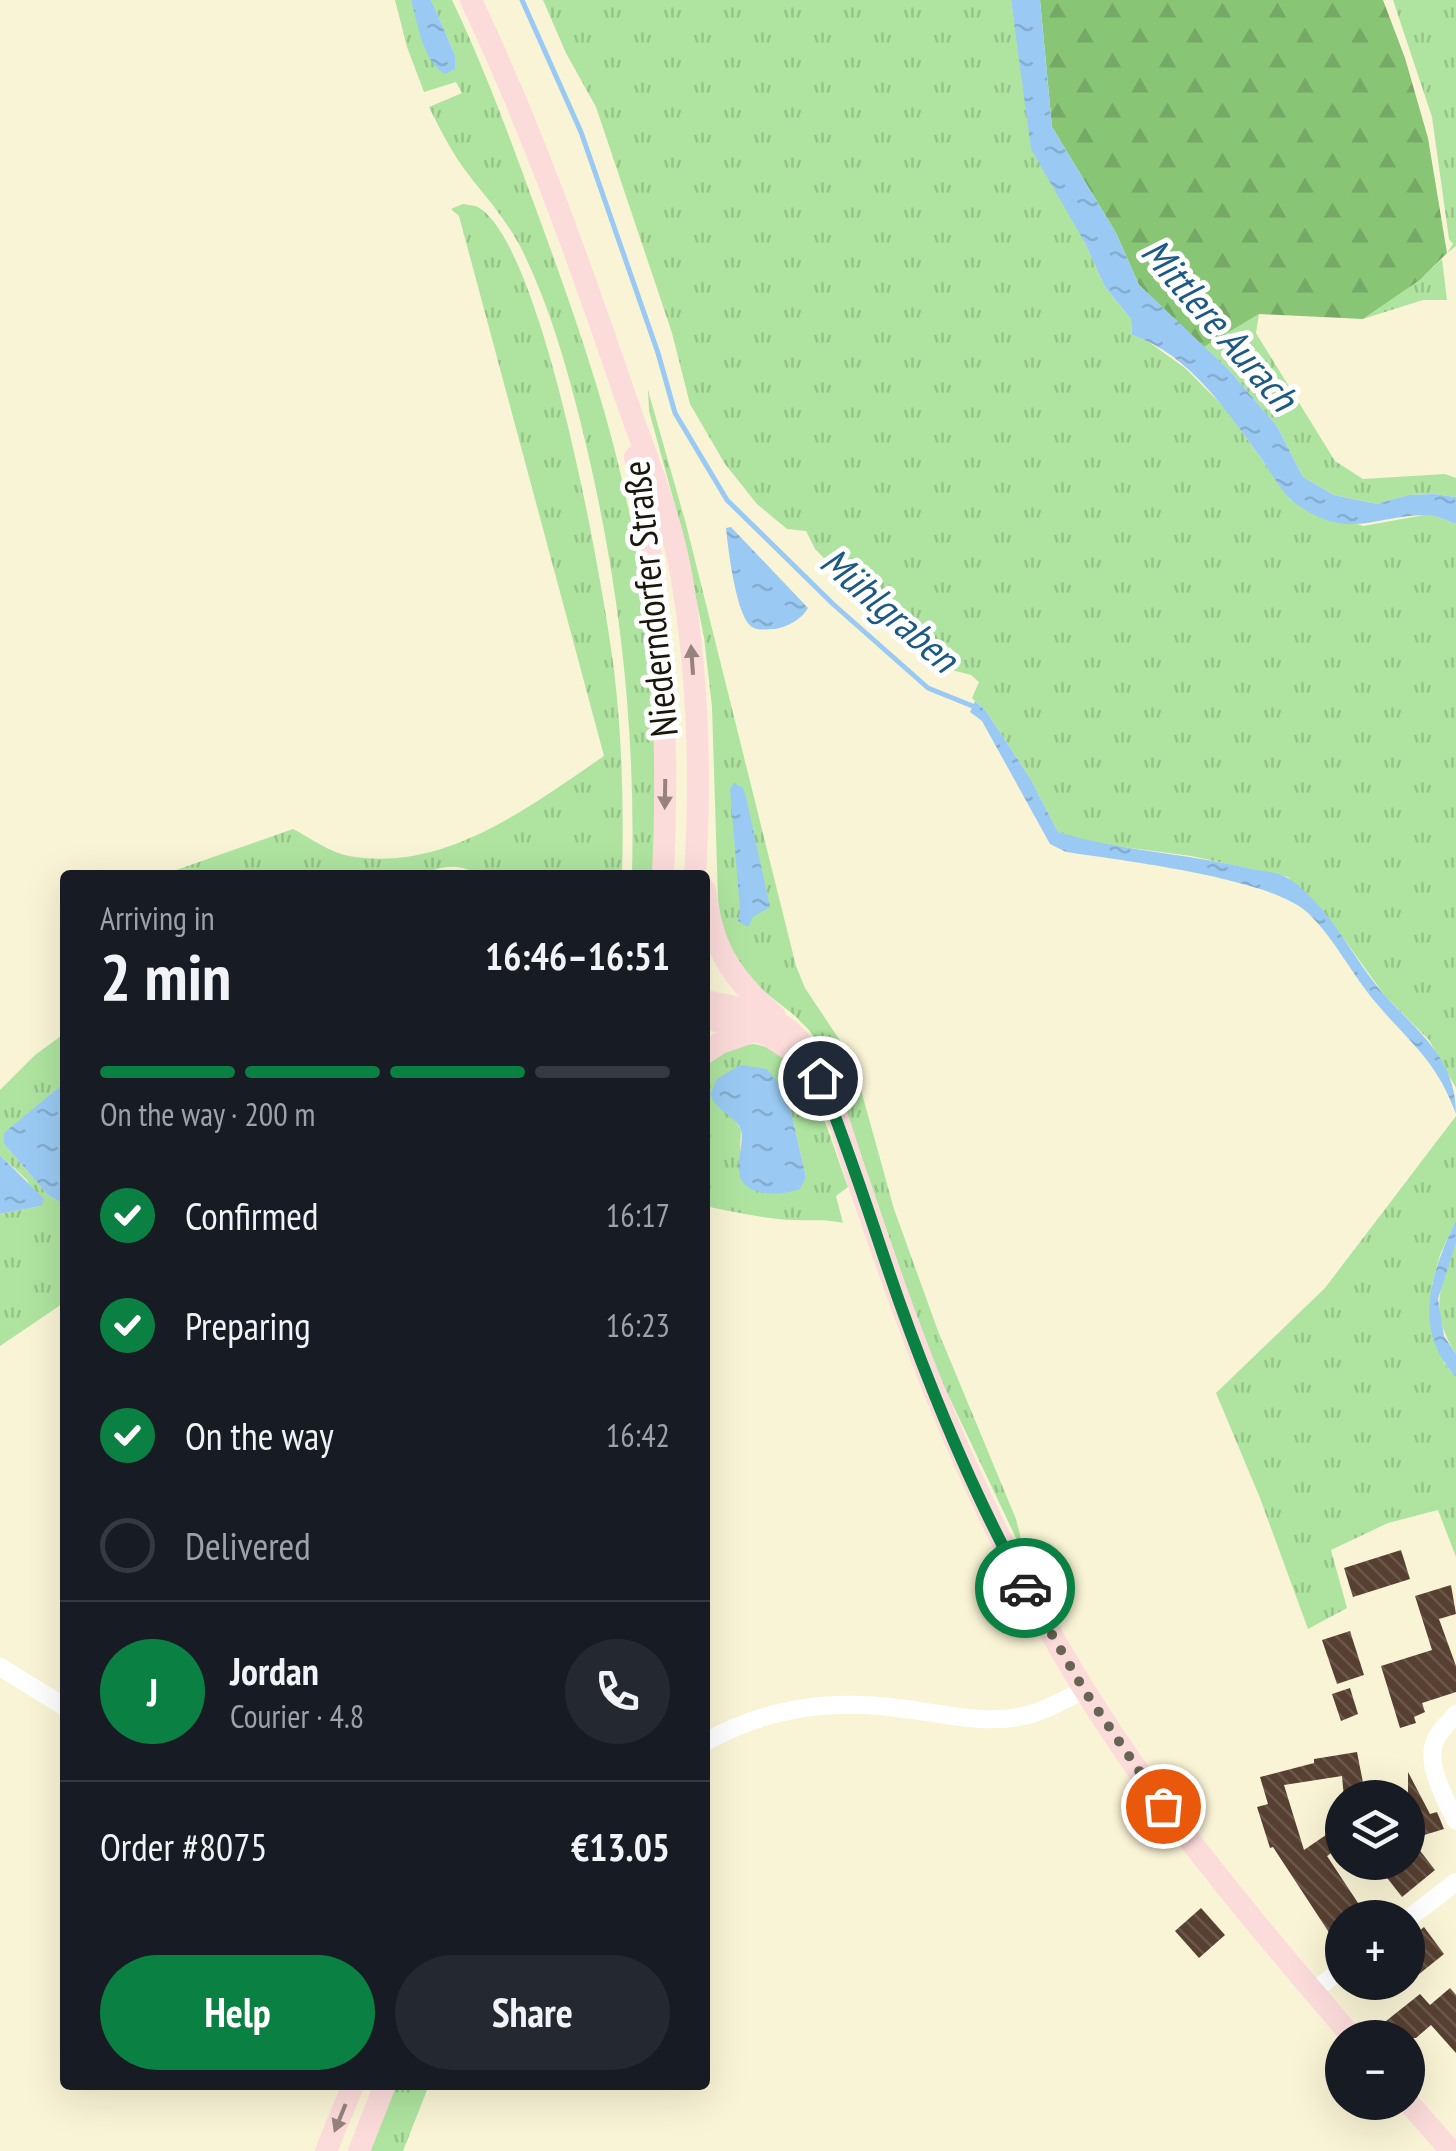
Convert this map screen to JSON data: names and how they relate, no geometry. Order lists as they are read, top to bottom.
{
  "streets": {
    "main road": ["Niederndorfer Straße"]
  },
  "water": ["Mittlere Aurach", "Mühlgraben"],
  "page": {
    "heading": ["2 min", "Arriving in", "16:46–16:51"],
    "panel": [
      "Jordan",
      "Courier · 4.8",
      "Order #8075",
      "€13.05"
    ],
    "bar": "On the way · 200 m",
    "list": [
      ["Confirmed", "16:17"],
      ["Preparing", "16:23"],
      ["On the way", "16:42"],
      "Delivered"
    ],
    "round": "J",
    "map_buttons": ["+", "−"],
    "buttons": ["Help", "Share"]
  }
}
